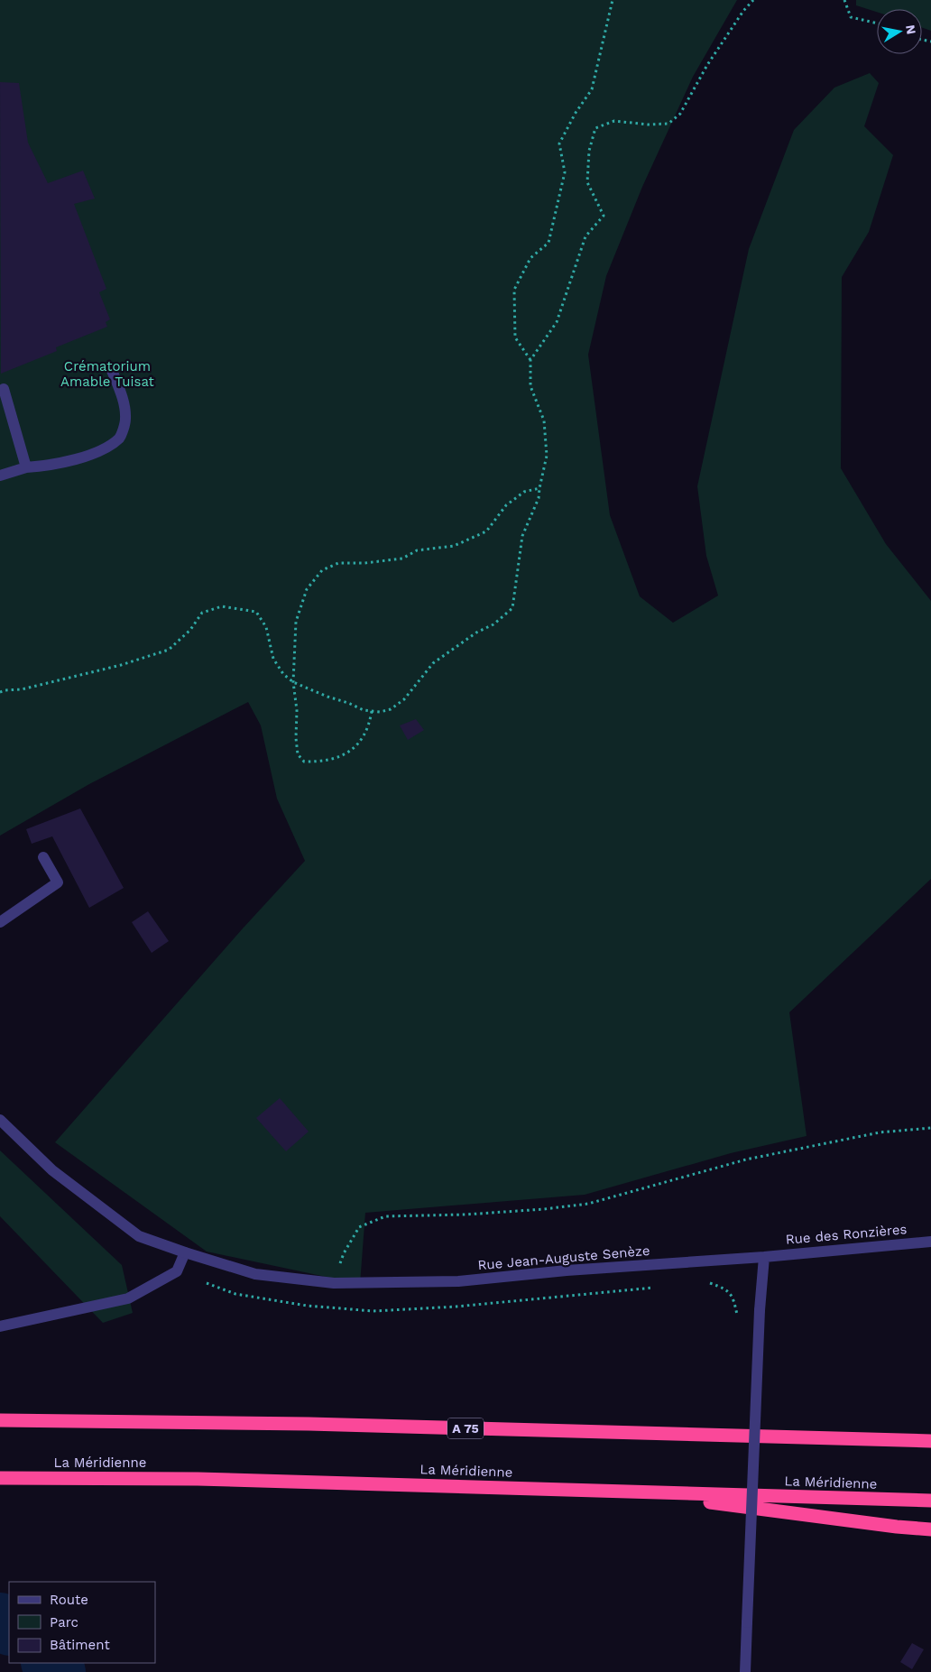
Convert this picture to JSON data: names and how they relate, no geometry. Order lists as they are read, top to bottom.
{
  "streets": {
    "highway": ["A 75", "La Méridienne"],
    "street": ["Rue des Ronzières", "Rue Jean-Auguste Senèze"]
  },
  "crossings": [
    ["Rue des Ronzières", "Rue Jean-Auguste Senèze"]
  ],
  "parks": ["Crématorium Amable Tuisat"],
  "legend": ["Route", "Parc", "Bâtiment"],
  "north": "right"
}
